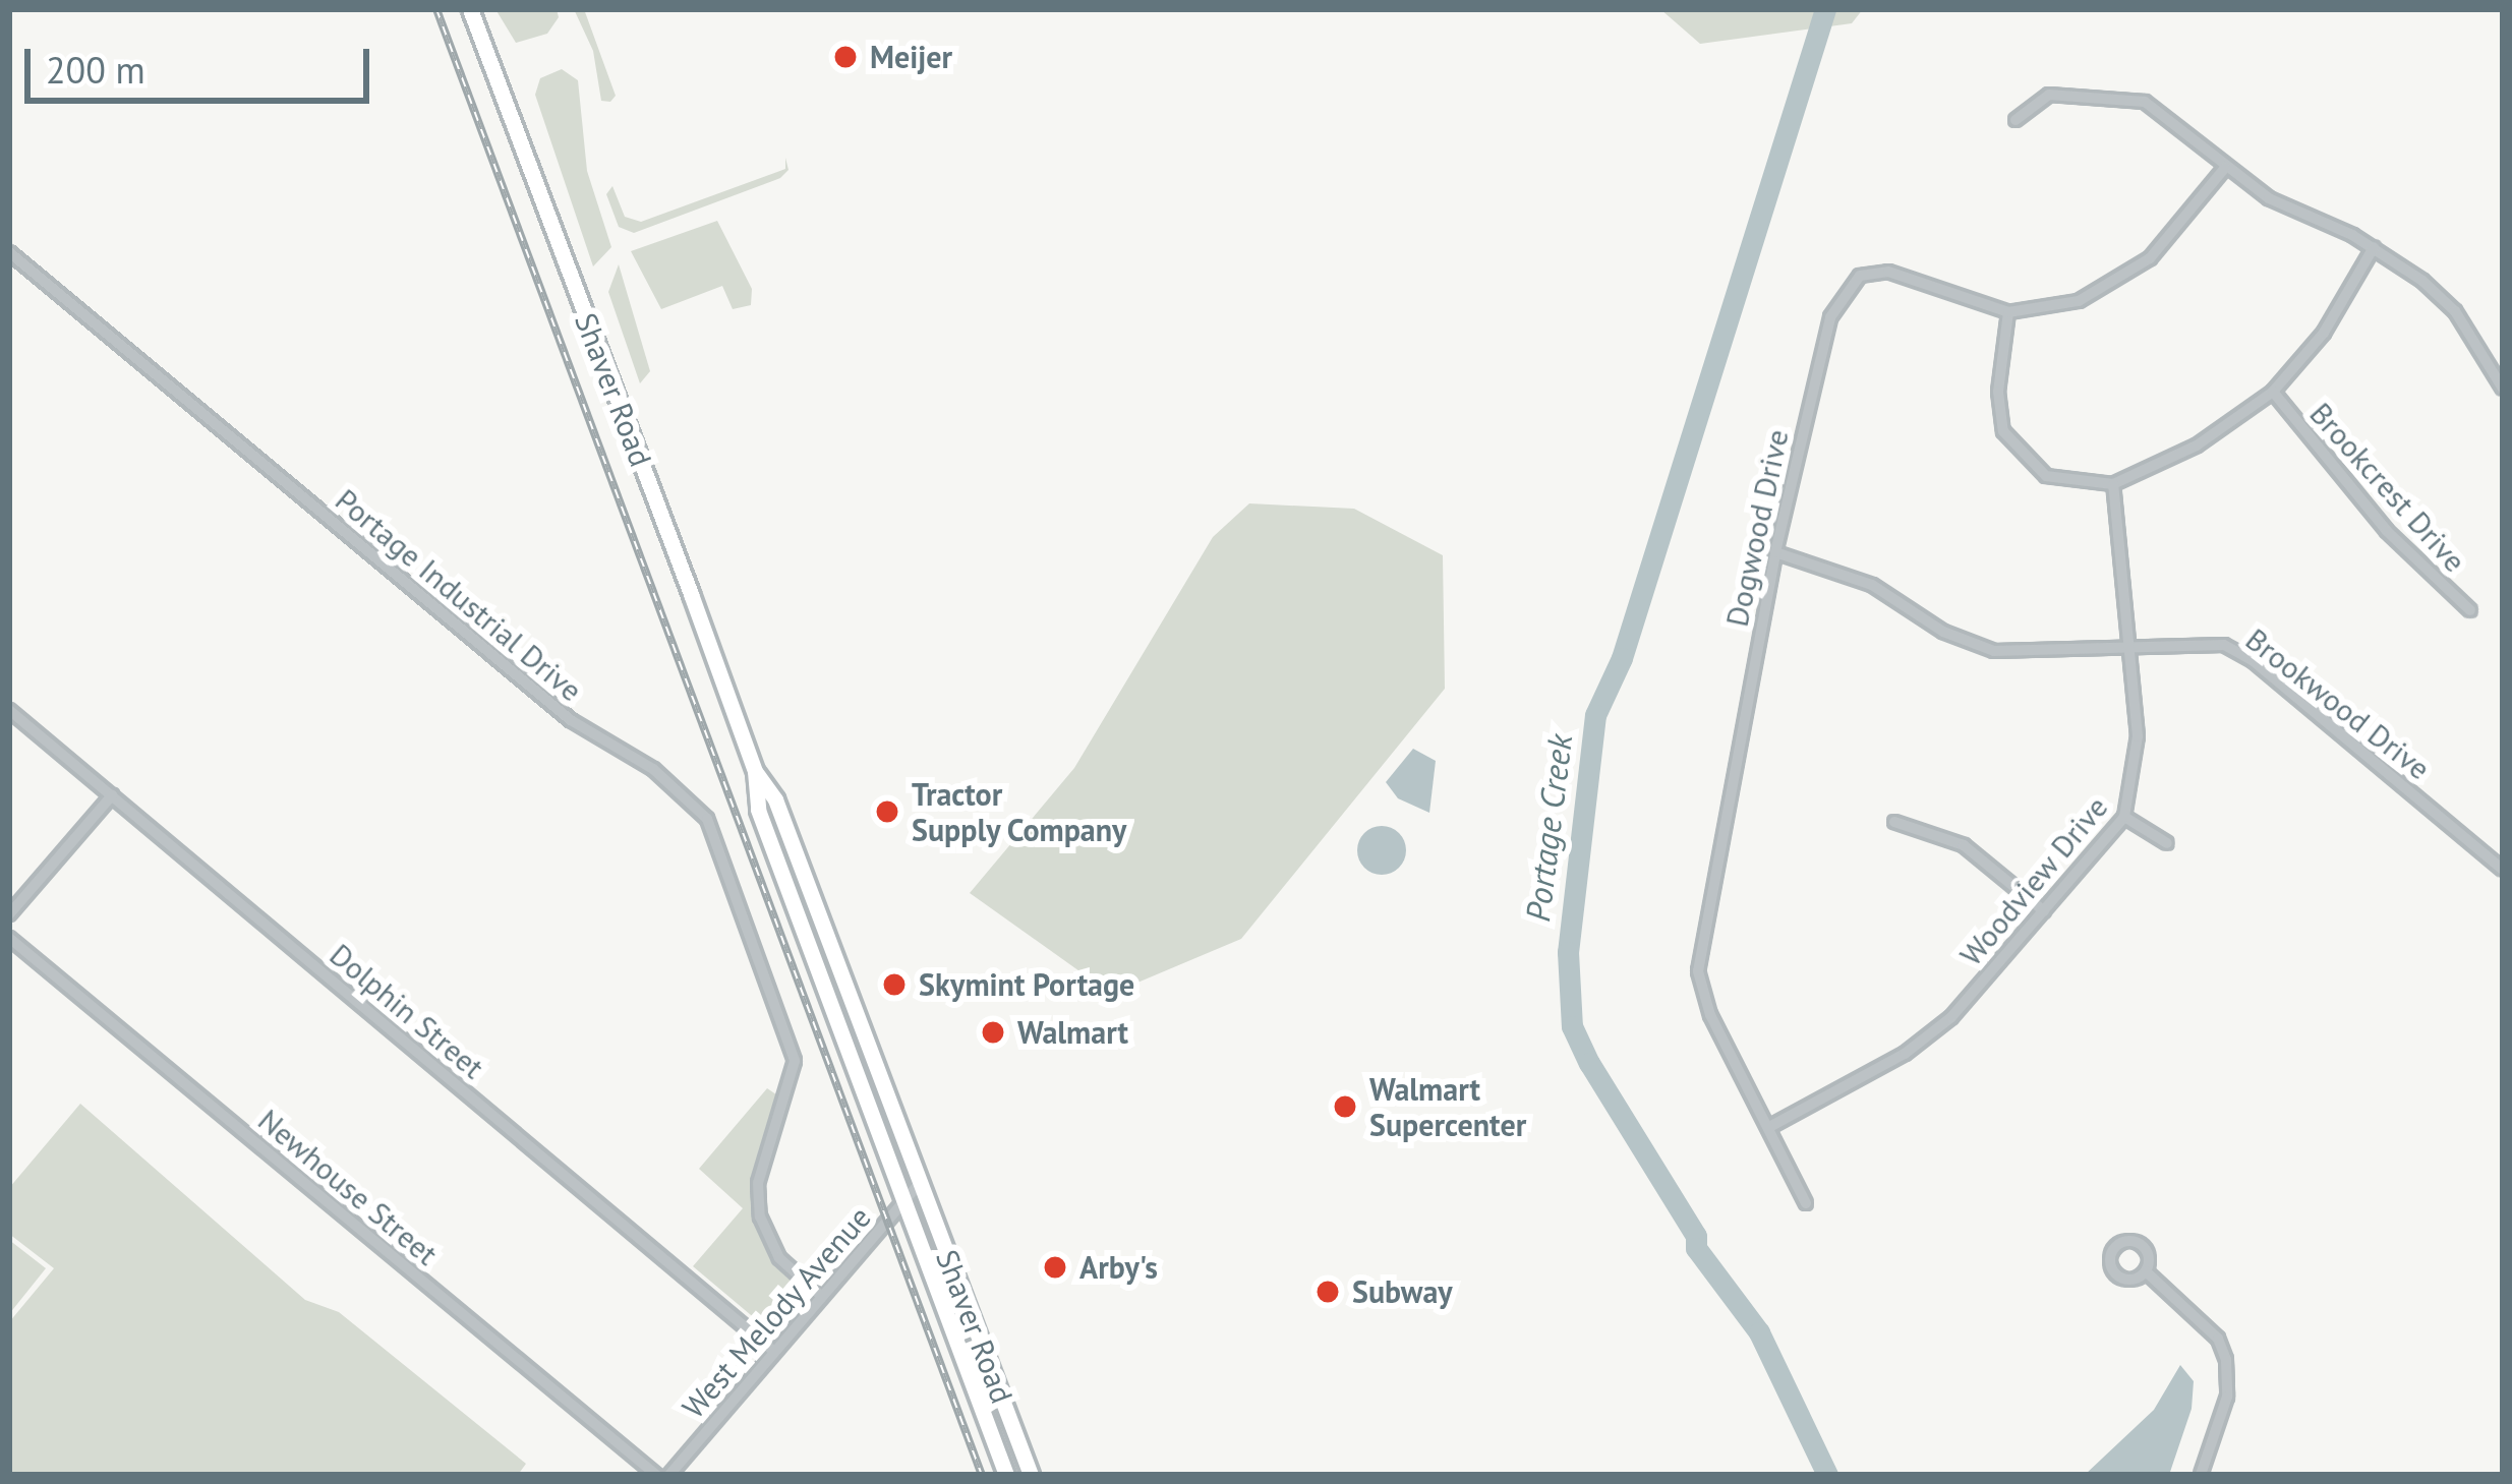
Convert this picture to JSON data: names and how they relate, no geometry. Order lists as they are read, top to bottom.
{
  "streets": {
    "main road": ["Shaver Road"],
    "street": [
      "Brookcrest Drive",
      "Dogwood Drive",
      "Portage Industrial Drive",
      "Brookwood Drive",
      "Woodview Drive",
      "Dolphin Street",
      "Newhouse Street",
      "West Melody Avenue"
    ]
  },
  "crossings": [
    ["Shaver Road", "West Melody Avenue"],
    ["Dogwood Drive", "Brookwood Drive"],
    ["Dogwood Drive", "Woodview Drive"],
    ["Portage Industrial Drive", "West Melody Avenue"],
    ["Brookwood Drive", "Woodview Drive"],
    ["Dolphin Street", "West Melody Avenue"]
  ],
  "water": ["Portage Creek"],
  "places": [
    "Meijer",
    "Tractor Supply Company",
    "Skymint Portage",
    "Walmart",
    "Walmart Supercenter",
    "Arby's",
    "Subway"
  ],
  "scale_bar": "200 m"
}
